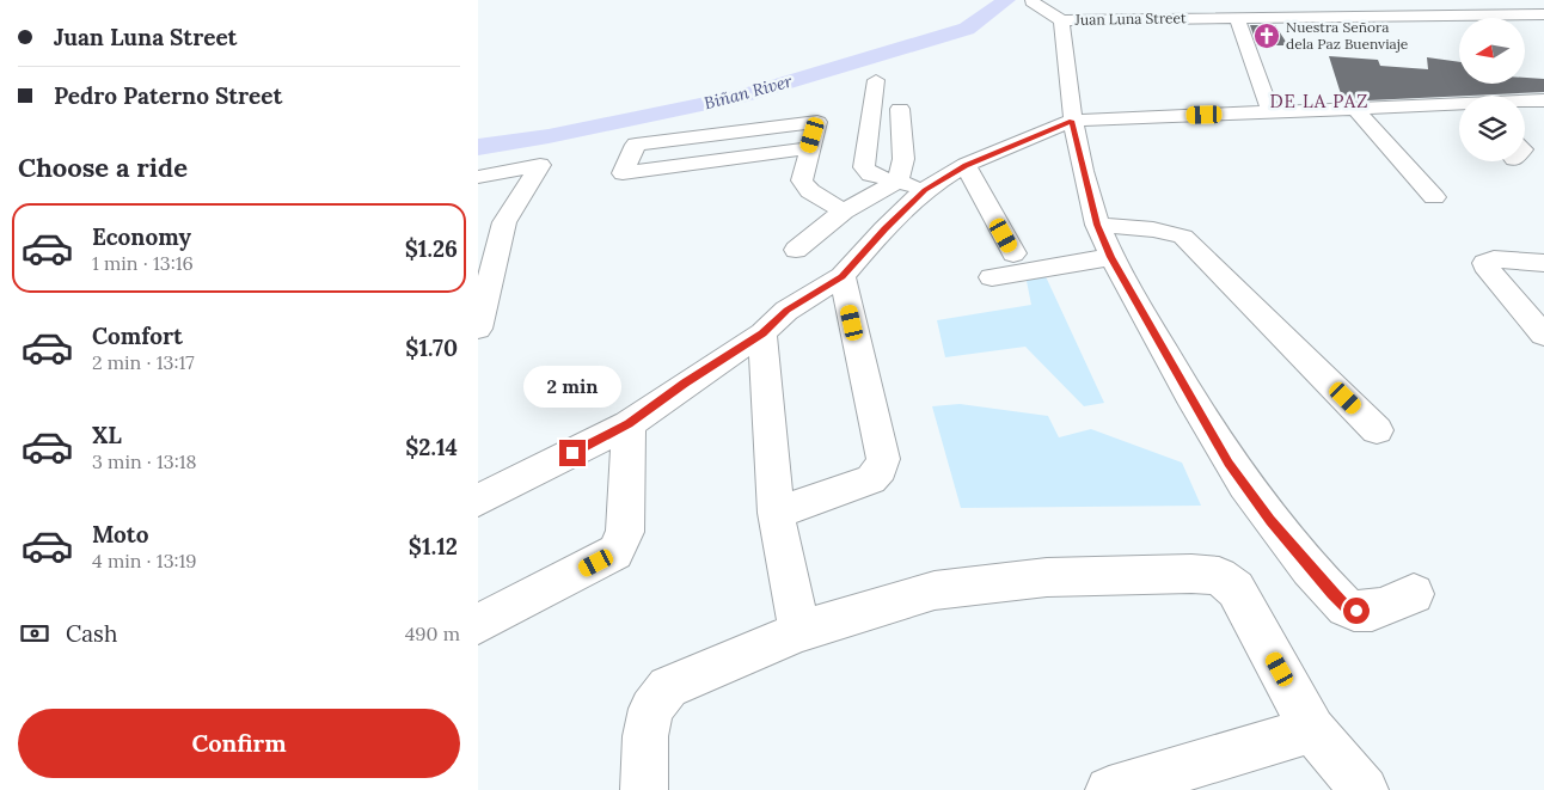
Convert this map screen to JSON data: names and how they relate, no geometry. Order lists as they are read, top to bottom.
{
  "streets": {
    "street": ["Juan Luna Street"]
  },
  "districts": ["DE LA PAZ"],
  "water": ["Biñan River"],
  "places": {
    "church": ["Nuestra Señora dela Paz Buenviaje"]
  },
  "north": "left",
  "page": {
    "banner": ["Juan Luna Street", "Pedro Paterno Street"],
    "heading": "Choose a ride",
    "list": [
      {
        "name": "Economy",
        "note": "1 min · 13:16",
        "value": "$1.26"
      },
      {
        "name": "Comfort",
        "note": "2 min · 13:17",
        "value": "$1.70"
      },
      {
        "name": "XL",
        "note": "3 min · 13:18",
        "value": "$2.14"
      },
      {
        "name": "Moto",
        "note": "4 min · 13:19",
        "value": "$1.12"
      }
    ],
    "bubble": "2 min",
    "pay": ["Cash", "490 m"],
    "buttons": "Confirm"
  }
}
